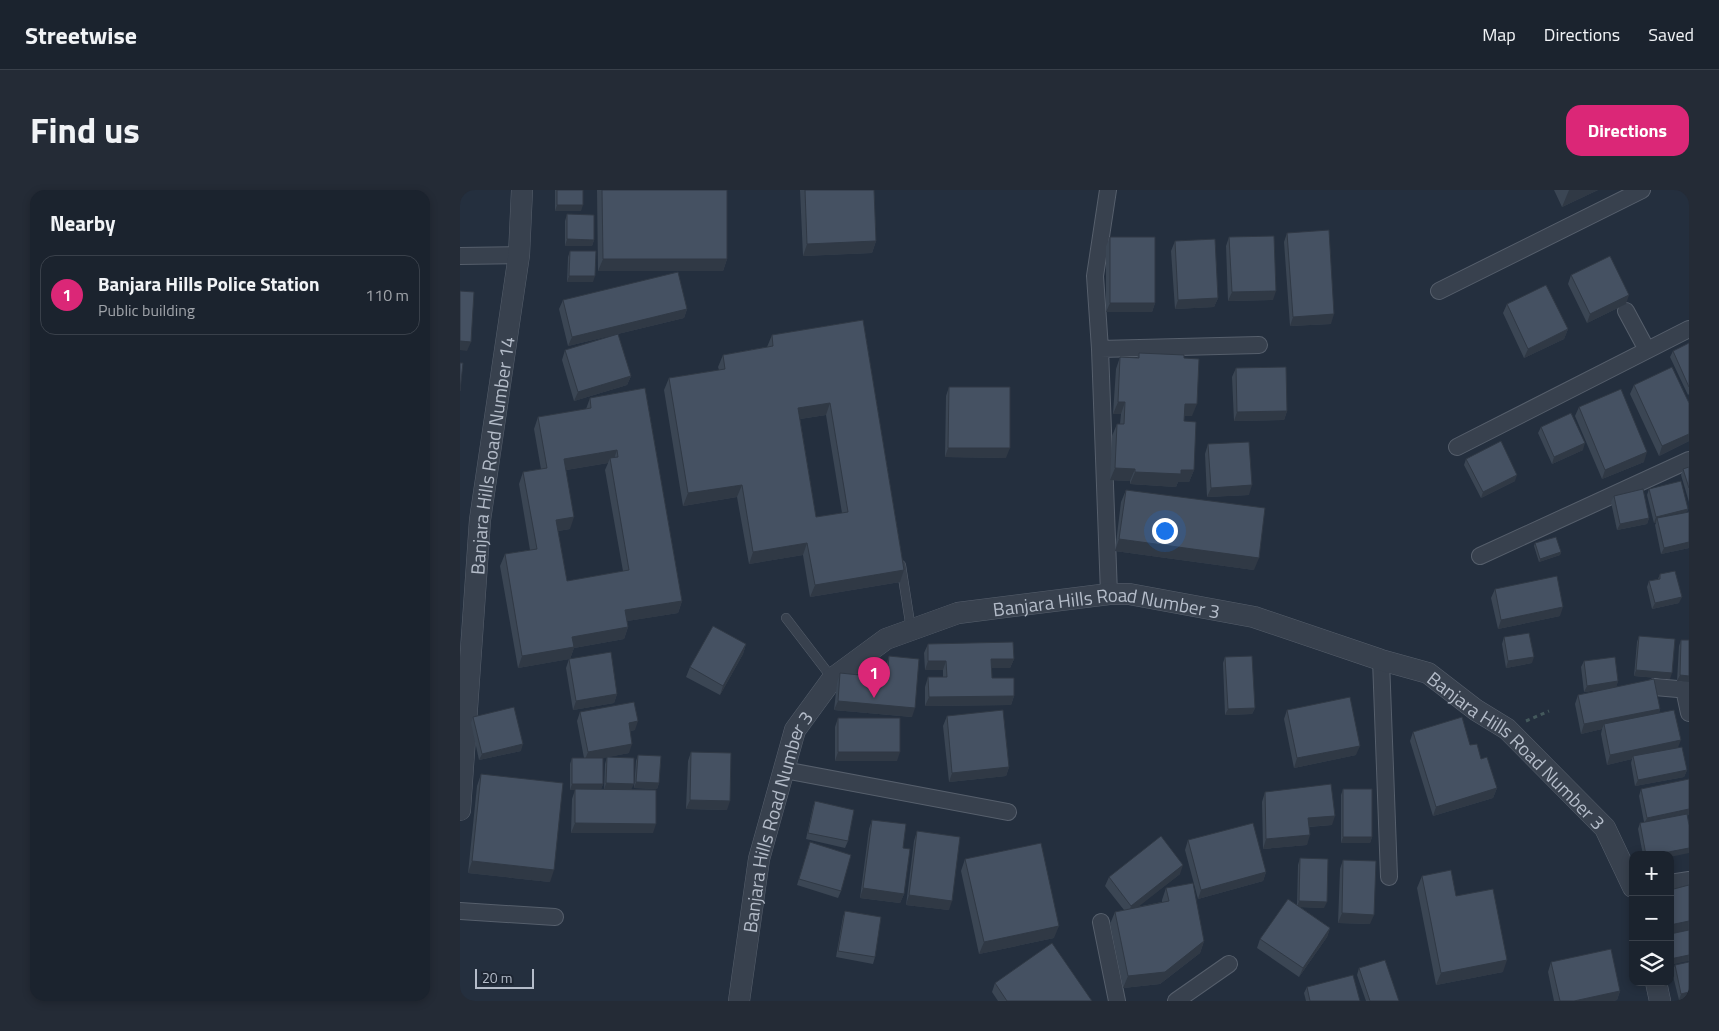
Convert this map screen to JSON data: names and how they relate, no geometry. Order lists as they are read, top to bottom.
{
  "streets": {
    "street": ["Banjara Hills Road Number 14", "Banjara Hills Road Number 3"]
  },
  "scale_bar": "20 m",
  "page": {
    "header": "Streetwise",
    "nav": ["Map", "Directions", "Saved"],
    "title": "Find us",
    "buttons": "Directions",
    "heading": "Nearby",
    "list": [
      {
        "mark": "1",
        "name": "Banjara Hills Police Station",
        "note": "Public building",
        "value": "110 m"
      }
    ],
    "pins": "1",
    "map_buttons": ["+", "−"],
    "scale": "20 m"
  }
}
